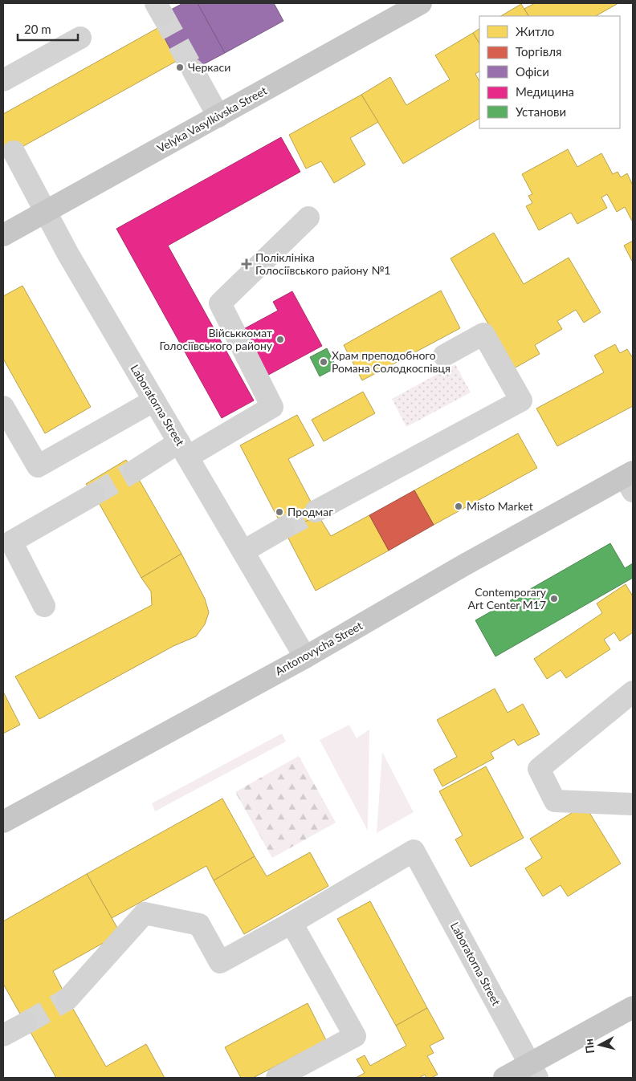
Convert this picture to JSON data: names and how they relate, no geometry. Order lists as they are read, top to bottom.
{
  "streets": {
    "main road": ["Velyka Vasylkivska Street", "Antonovycha Street"],
    "street": ["Laboratorna Street"]
  },
  "crossings": [
    ["Velyka Vasylkivska Street", "Laboratorna Street"],
    ["Laboratorna Street", "Antonovycha Street"]
  ],
  "places": {
    "other": [
      "Черкаси",
      "Військкомат Голосіївського району",
      "Храм преподобного Романа Солодкоспівця",
      "Misto Market",
      "Продмаг",
      "Contemporary Art Center M17"
    ],
    "health": ["Поліклініка Голосіївського району №1"]
  },
  "legend": [
    "Житло",
    "Торгівля",
    "Офіси",
    "Медицина",
    "Установи"
  ],
  "scale_bar": "20 m",
  "north": "left"
}
